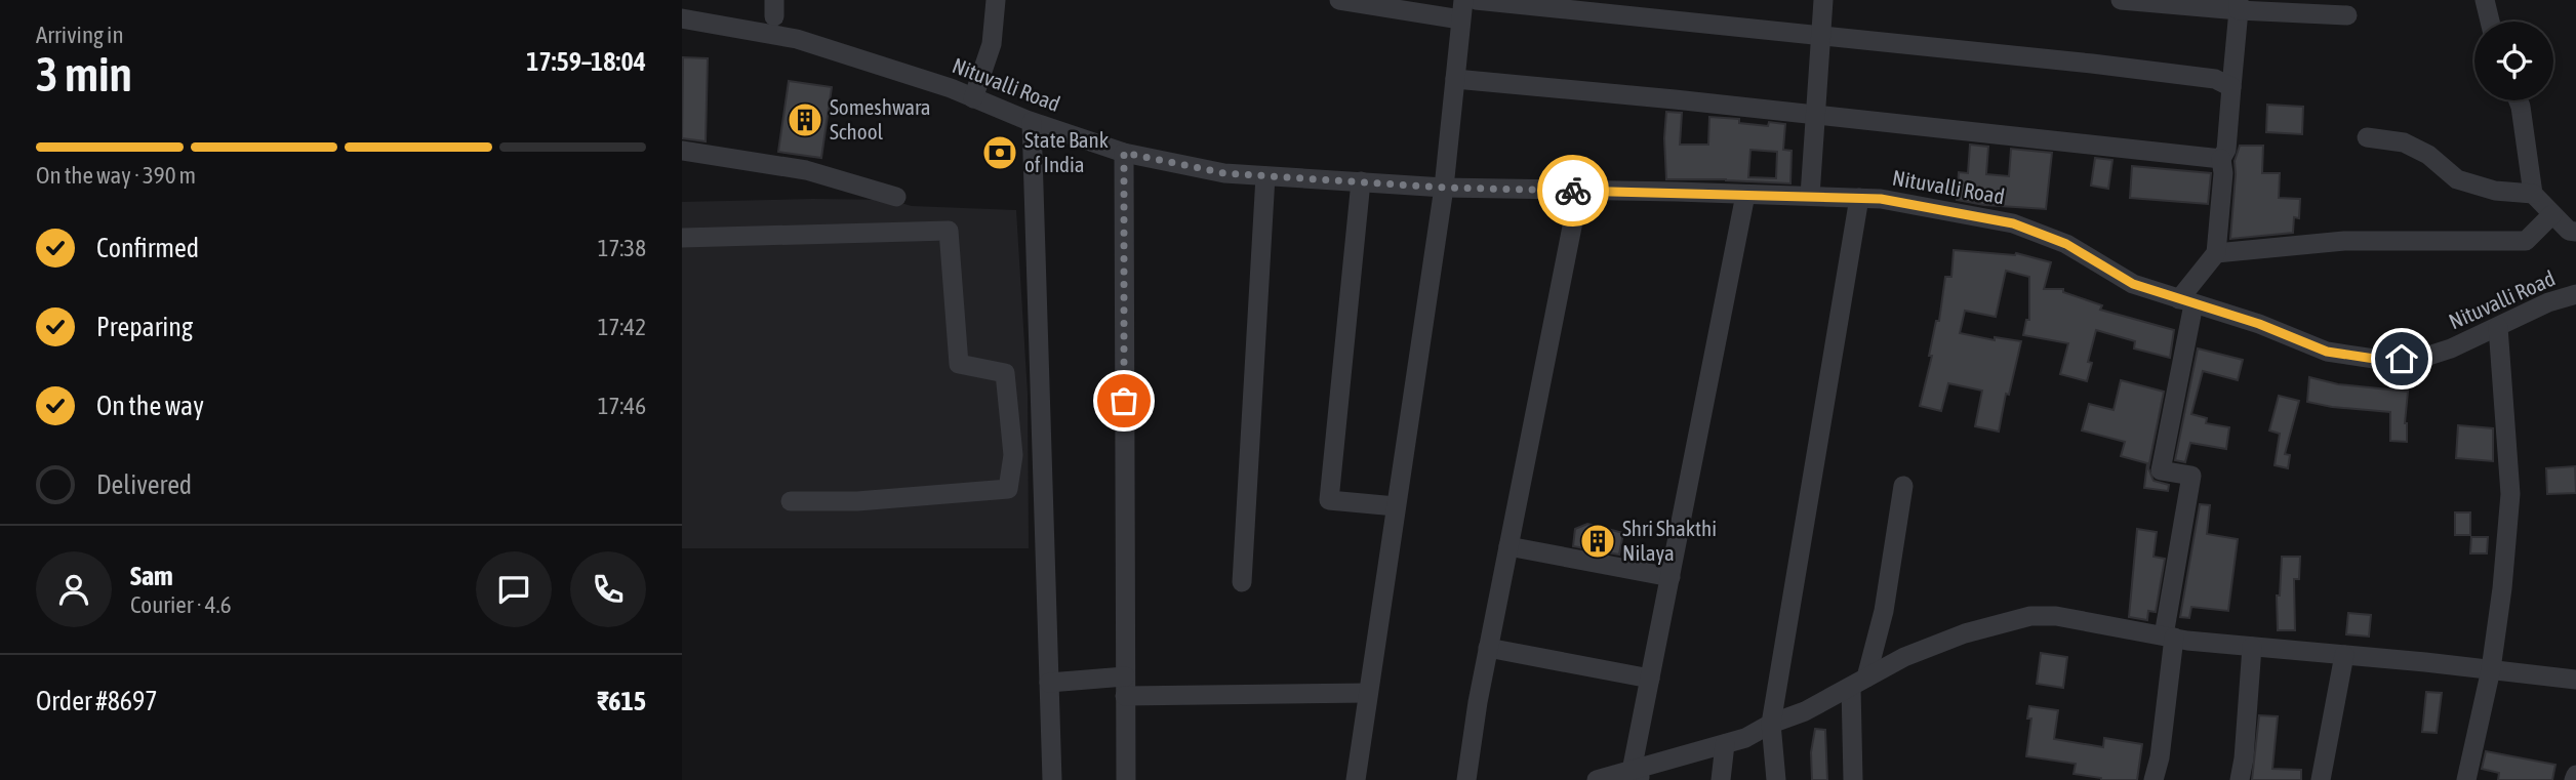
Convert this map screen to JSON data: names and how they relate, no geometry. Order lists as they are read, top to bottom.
{
  "streets": {
    "street": ["Nituvalli Road"]
  },
  "places": {
    "building": ["Someshwara School", "Shri Shakthi Nilaya"],
    "bank": ["State Bank of India"]
  },
  "page": {
    "heading": ["3 min", "Arriving in", "17:59–18:04"],
    "panel": [
      "Sam",
      "Courier · 4.6",
      "Order #8697",
      "₹615"
    ],
    "bar": "On the way · 390 m",
    "list": [
      ["Confirmed", "17:38"],
      ["Preparing", "17:42"],
      ["On the way", "17:46"],
      "Delivered"
    ]
  }
}
